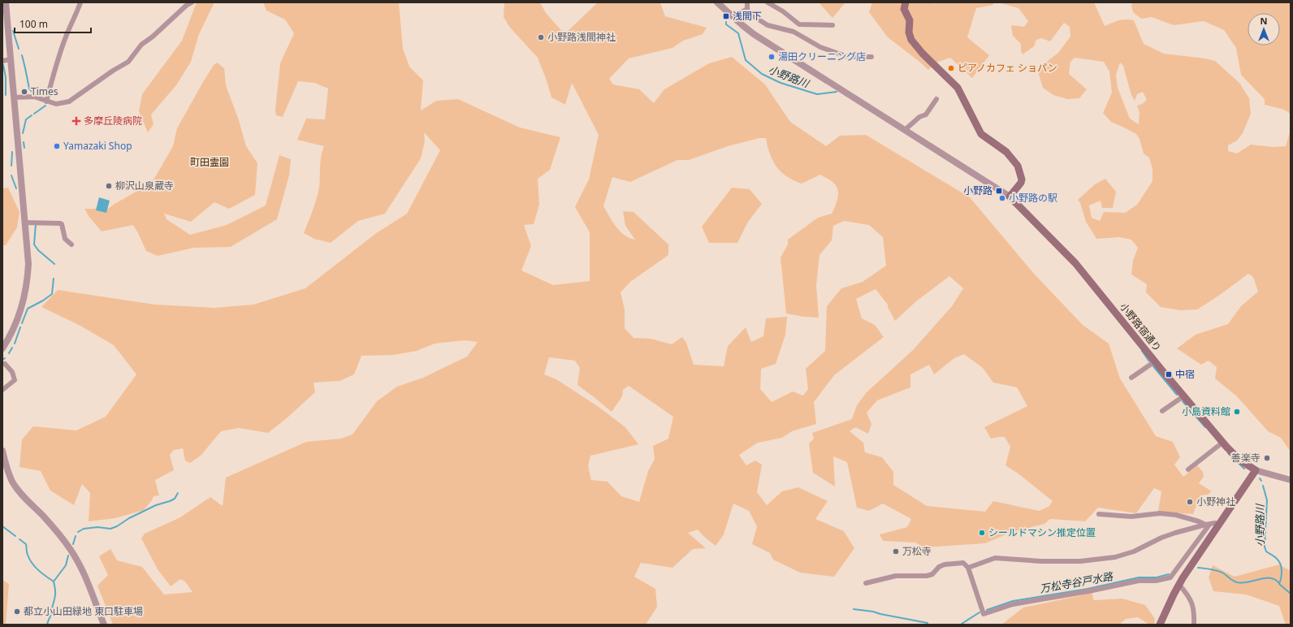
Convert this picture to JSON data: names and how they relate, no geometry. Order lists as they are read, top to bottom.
{
  "streets": {
    "main road": ["小野路宿通り"]
  },
  "water": ["小野路川", "万松寺谷戸水路"],
  "parks": ["町田霊園"],
  "places": {
    "transit": ["浅間下", "小野路", "中宿"],
    "other": [
      "小野路浅間神社",
      "湯田クリーニング店",
      "ピアノカフェ ショパン",
      "Times",
      "Yamazaki Shop",
      "柳沢山泉蔵寺",
      "小野路の駅",
      "小島資料館",
      "善楽寺",
      "小野神社",
      "シールドマシン推定位置",
      "万松寺",
      "都立小山田緑地 東口駐車場"
    ],
    "health": ["多摩丘陵病院"]
  },
  "scale_bar": "100 m",
  "north": "top"
}
